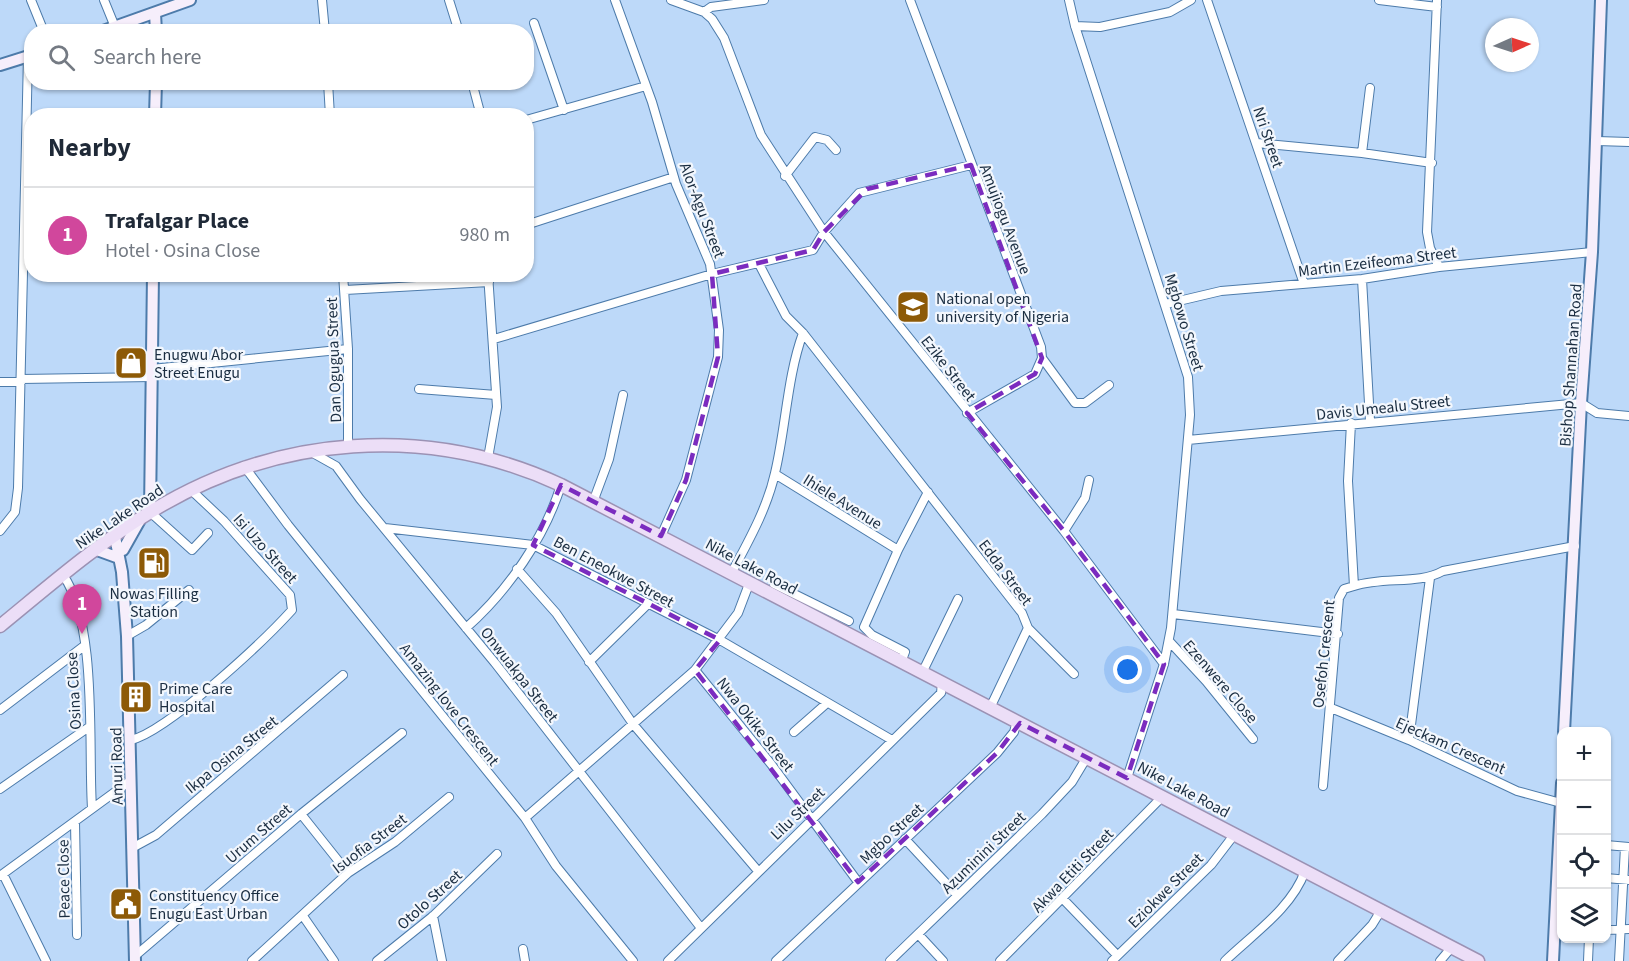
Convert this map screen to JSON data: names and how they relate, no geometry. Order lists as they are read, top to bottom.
{
  "streets": {
    "main road": ["Bishop Shannahan Road", "Nike Lake Road", "Amuri Road"],
    "street": [
      "Nri Street",
      "Alor-Agu Street",
      "Amujiogu Avenue",
      "Martin Ezeifeoma Street",
      "Mgbowo Street",
      "Dan Ogugua Street",
      "Ezike Street",
      "Davis Umealu Street",
      "Ihiele Avenue",
      "Isi Uzo Street",
      "Ben Eneokwe Street",
      "Edda Street",
      "Osefoh Crescent",
      "Onwuakpa Street",
      "Ezenwere Close",
      "Osina Close",
      "Amazing love Crescent",
      "Nwa Okike Street",
      "Ejeckam Crescent",
      "Ikpa Osina Street",
      "Lilu Street",
      "Urum Street",
      "Mgbo Street",
      "Isuofia Street",
      "Azuminini Street",
      "Akwa Etiti Street",
      "Peace Close",
      "Eziokwe Street",
      "Otolo Street"
    ]
  },
  "crossings": [
    ["Nri Street", "Martin Ezeifeoma Street"],
    ["Alor-Agu Street", "Nike Lake Road"],
    ["Martin Ezeifeoma Street", "Mgbowo Street"],
    ["Martin Ezeifeoma Street", "Bishop Shannahan Road"],
    ["Mgbowo Street", "Ezike Street"],
    ["Mgbowo Street", "Davis Umealu Street"],
    ["Mgbowo Street", "Nike Lake Road"],
    ["Mgbowo Street", "Ezenwere Close"],
    ["Dan Ogugua Street", "Nike Lake Road"],
    ["Bishop Shannahan Road", "Davis Umealu Street"],
    ["Davis Umealu Street", "Osefoh Crescent"],
    ["Nike Lake Road", "Isi Uzo Street"],
    ["Nike Lake Road", "Edda Street"],
    ["Nike Lake Road", "Onwuakpa Street"],
    ["Nike Lake Road", "Osina Close"],
    ["Nike Lake Road", "Amazing love Crescent"],
    ["Nike Lake Road", "Amuri Road"],
    ["Nike Lake Road", "Lilu Street"],
    ["Nike Lake Road", "Mgbo Street"],
    ["Nike Lake Road", "Azuminini Street"],
    ["Nike Lake Road", "Akwa Etiti Street"],
    ["Nike Lake Road", "Eziokwe Street"],
    ["Isi Uzo Street", "Amuri Road"],
    ["Ben Eneokwe Street", "Onwuakpa Street"],
    ["Ben Eneokwe Street", "Lilu Street"],
    ["Osefoh Crescent", "Ejeckam Crescent"],
    ["Onwuakpa Street", "Lilu Street"],
    ["Nwa Okike Street", "Lilu Street"],
    ["Nwa Okike Street", "Mgbo Street"],
    ["Ikpa Osina Street", "Amuri Road"],
    ["Amuri Road", "Urum Street"]
  ],
  "places": {
    "school or university": ["National open university of Nigeria"],
    "shop": ["Enugwu Abor Street Enugu"],
    "fuel station": ["Nowas Filling Station"],
    "building": ["Prime Care Hospital"],
    "public building": ["Constituency Office Enugu East Urban"]
  },
  "north": "right",
  "page": {
    "search": "Search here",
    "heading": "Nearby",
    "list": [
      {
        "mark": "1",
        "name": "Trafalgar Place",
        "note": "Hotel · Osina Close",
        "value": "980 m"
      }
    ],
    "pins": "1",
    "map_buttons": ["+", "−"]
  }
}
